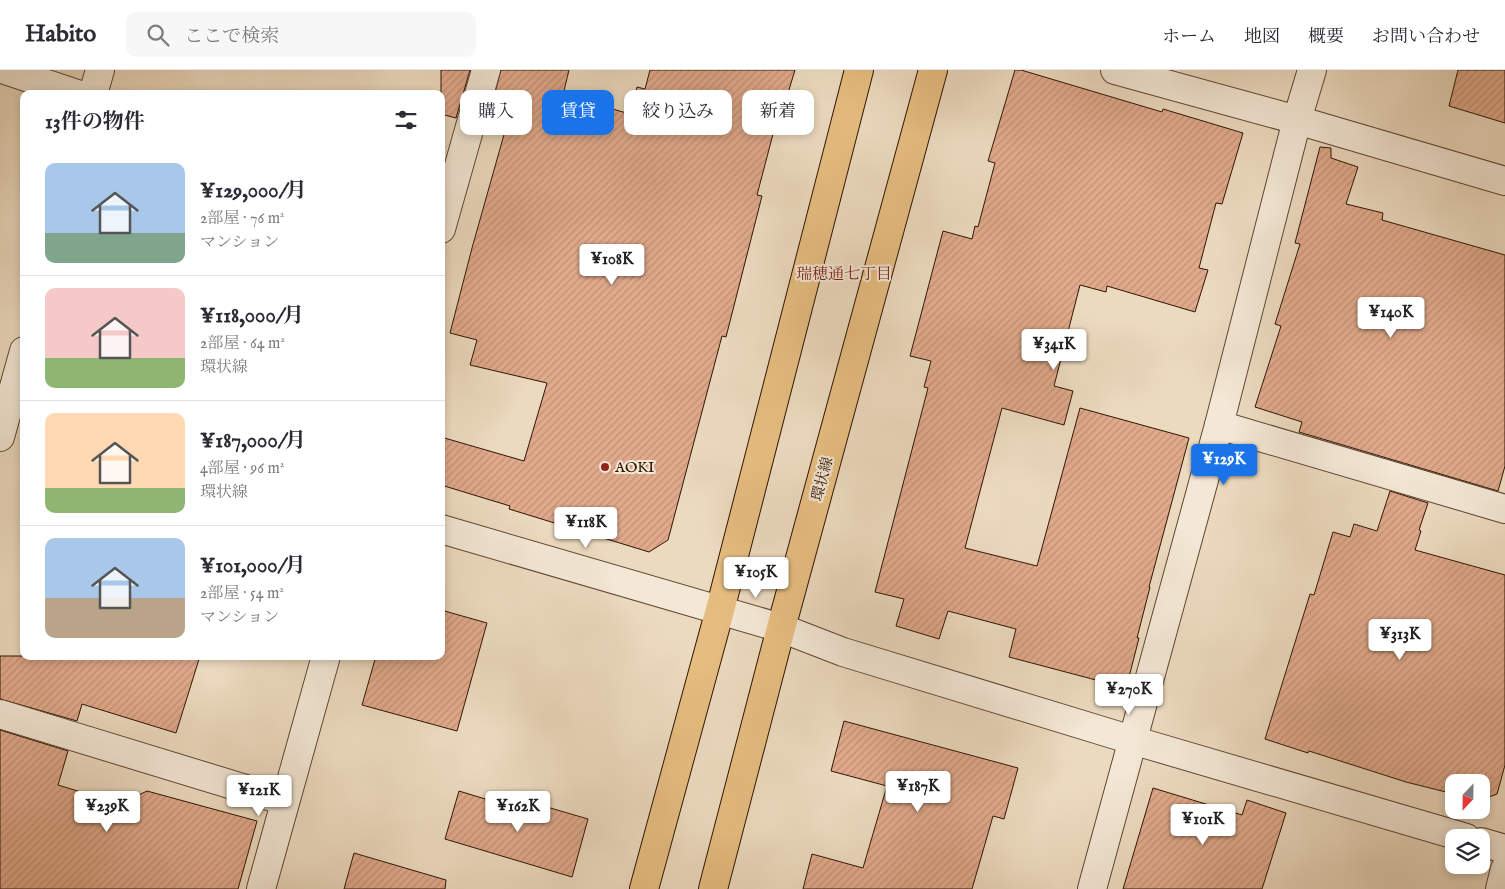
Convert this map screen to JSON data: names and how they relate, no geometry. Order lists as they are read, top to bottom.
{
  "streets": {
    "main road": ["環状線"]
  },
  "districts": ["瑞穂通七丁目"],
  "places": ["AOKI"],
  "north": "bottom",
  "page": {
    "header": "Habito",
    "search": "ここで検索",
    "nav": [
      "ホーム",
      "地図",
      "概要",
      "お問い合わせ"
    ],
    "chip": [
      "購入",
      "賃貸",
      "絞り込み",
      "新着"
    ],
    "heading": "13件の物件",
    "list": [
      {
        "name": "¥129,000/月",
        "note": "2部屋 · 76 m² · マンション"
      },
      {
        "name": "¥118,000/月",
        "note": "2部屋 · 64 m² · 環状線"
      },
      {
        "name": "¥187,000/月",
        "note": "4部屋 · 96 m² · 環状線"
      },
      {
        "name": "¥101,000/月",
        "note": "2部屋 · 54 m² · マンション"
      }
    ],
    "price": [
      "¥108K",
      "¥140K",
      "¥341K",
      "¥129K",
      "¥118K",
      "¥105K",
      "¥313K",
      "¥270K",
      "¥187K",
      "¥121K",
      "¥239K",
      "¥162K",
      "¥101K"
    ]
  }
}
